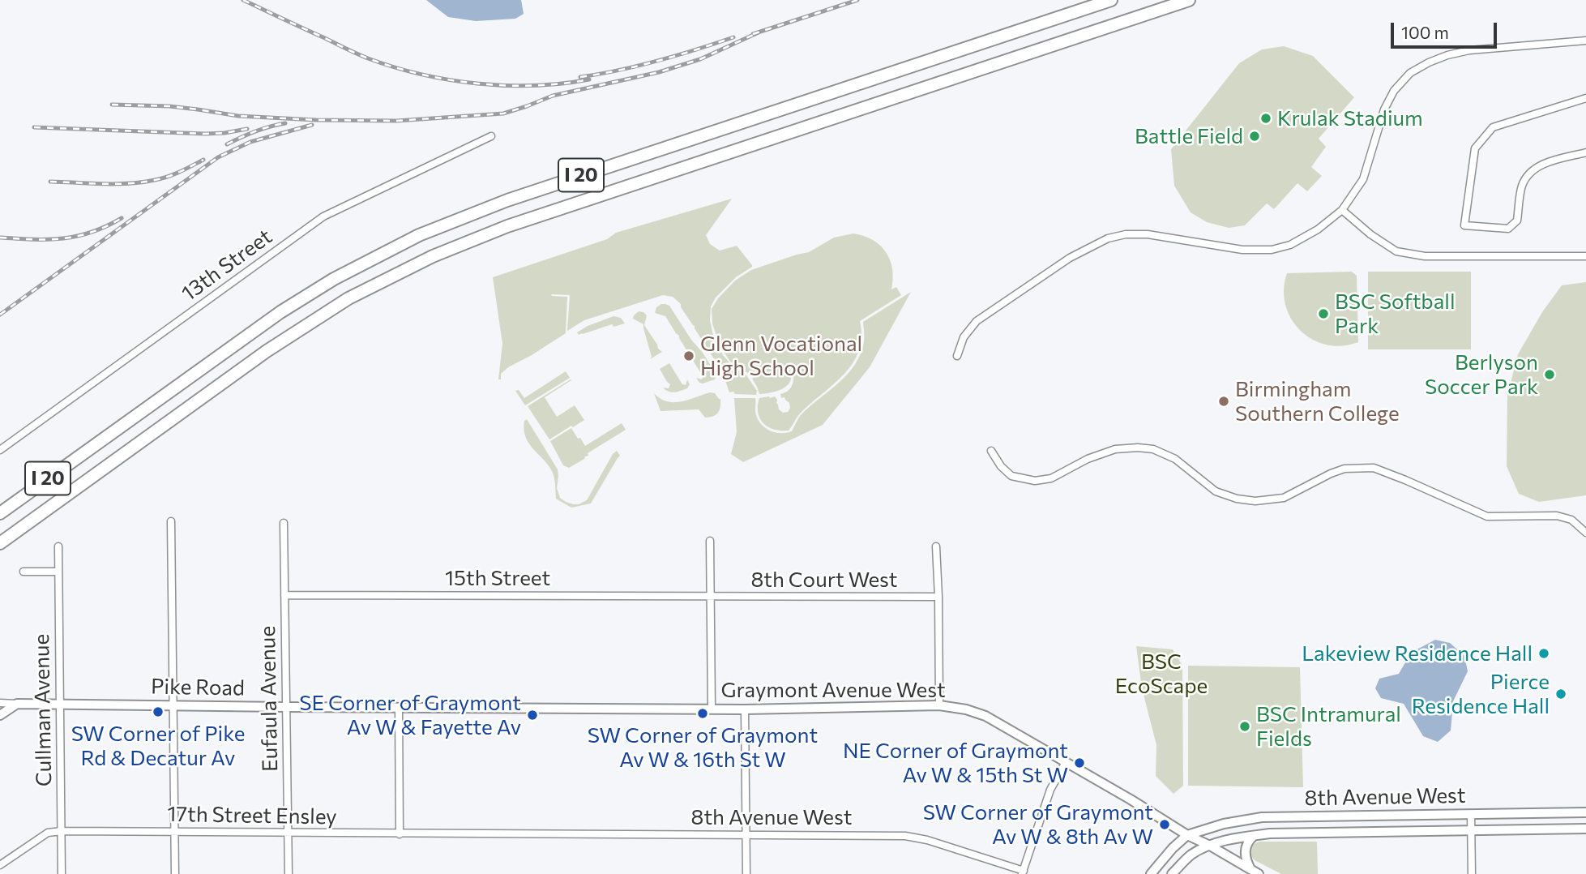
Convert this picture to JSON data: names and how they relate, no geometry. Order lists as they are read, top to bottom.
{
  "streets": {
    "highway": ["I 20"],
    "street": [
      "13th Street",
      "15th Street",
      "8th Court West",
      "Pike Road",
      "Graymont Avenue West",
      "Eufaula Avenue",
      "Cullman Avenue",
      "8th Avenue West",
      "17th Street Ensley"
    ]
  },
  "crossings": [
    ["15th Street", "8th Court West"],
    ["15th Street", "Eufaula Avenue"],
    ["Pike Road", "Graymont Avenue West"],
    ["Pike Road", "Eufaula Avenue"],
    ["Pike Road", "Cullman Avenue"],
    ["Graymont Avenue West", "8th Avenue West"],
    ["Eufaula Avenue", "17th Street Ensley"],
    ["Cullman Avenue", "17th Street Ensley"],
    ["8th Avenue West", "17th Street Ensley"]
  ],
  "parks": ["BSC EcoScape"],
  "places": [
    "Krulak Stadium",
    "Battle Field",
    "BSC Softball Park",
    "Glenn Vocational High School",
    "Berlyson Soccer Park",
    "Birmingham Southern College",
    "Lakeview Residence Hall",
    "Pierce Residence Hall",
    "SW Corner of Pike Rd & Decatur Av",
    "SW Corner of Graymont Av W & 16th St W",
    "SE Corner of Graymont Av W & Fayette Av",
    "BSC Intramural Fields",
    "NE Corner of Graymont Av W & 15th St W",
    "SW Corner of Graymont Av W & 8th Av W"
  ],
  "scale_bar": "100 m"
}
